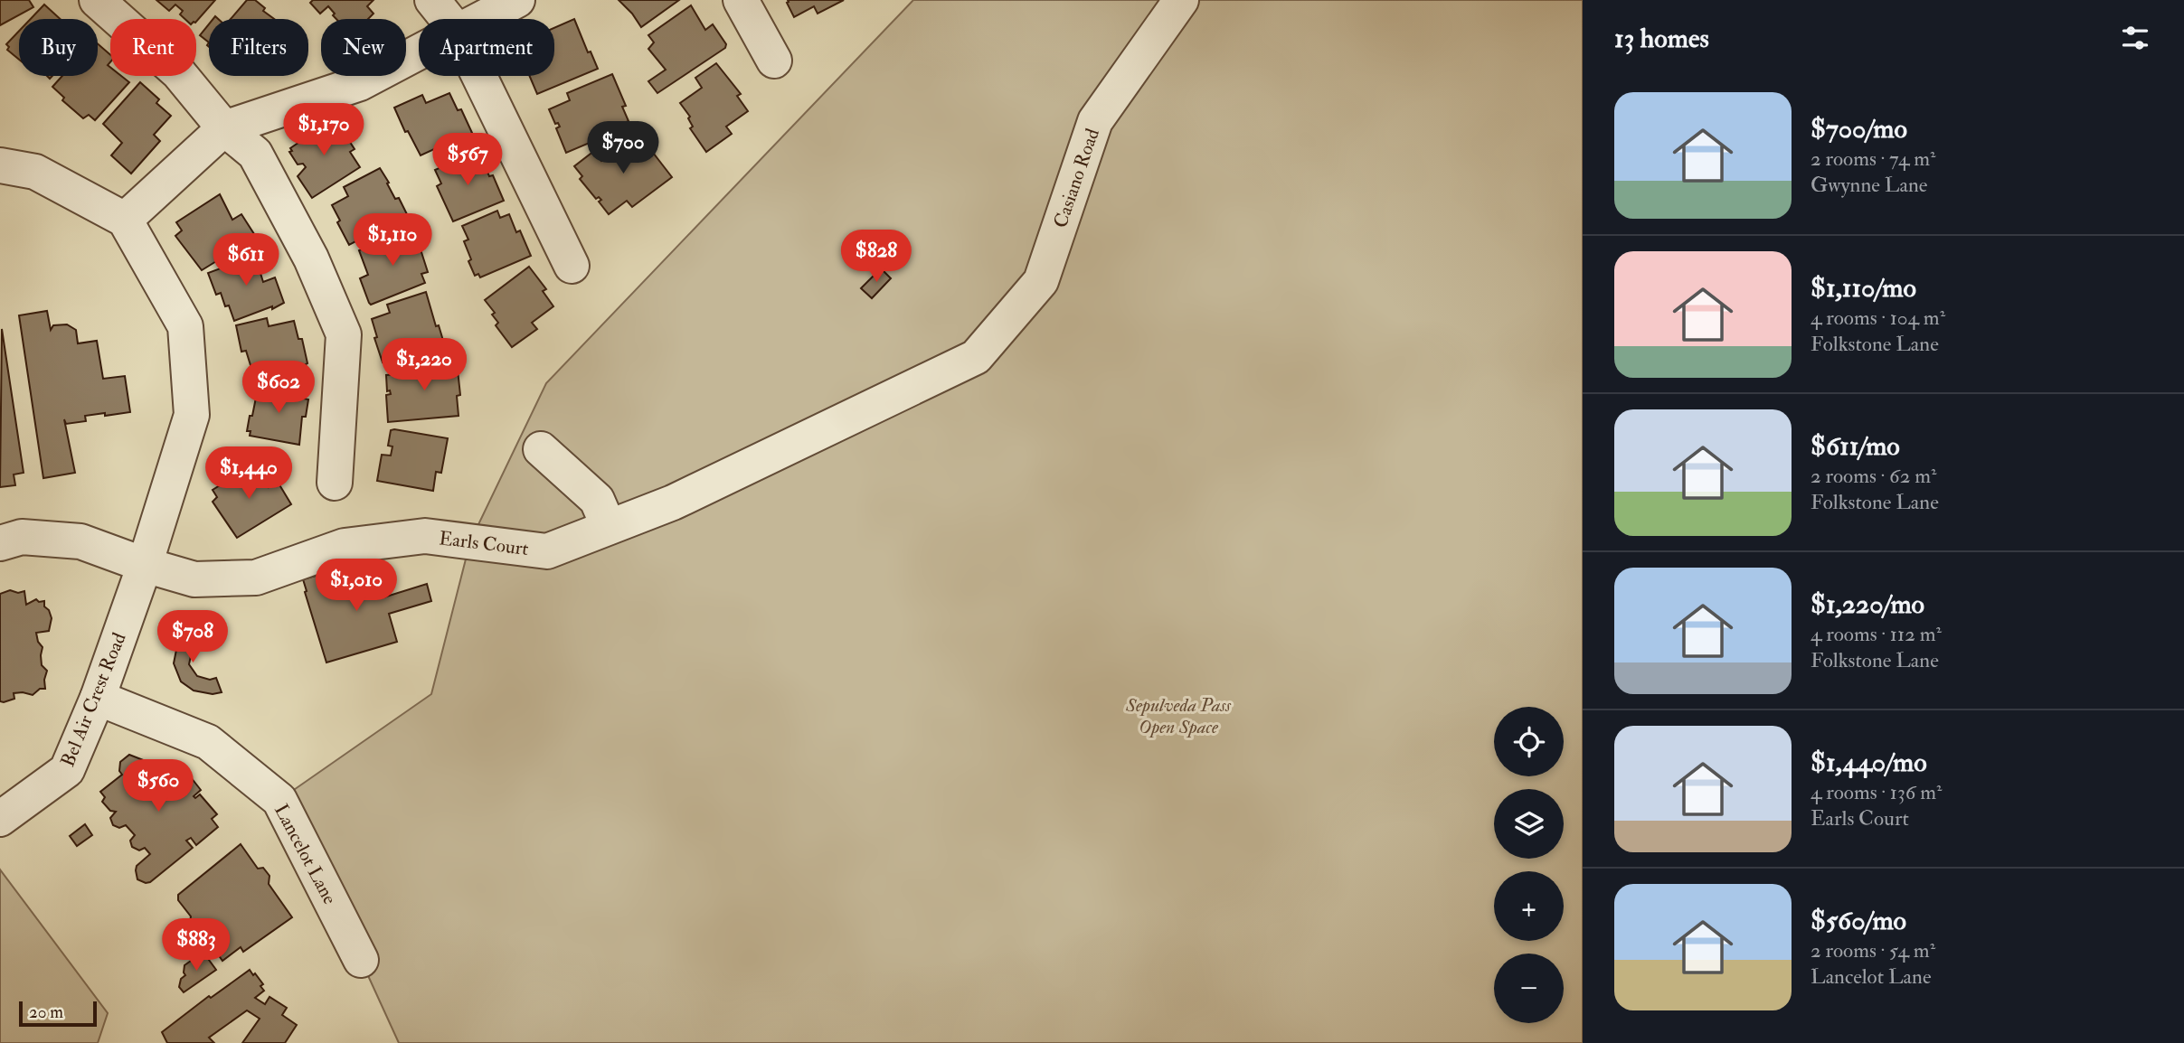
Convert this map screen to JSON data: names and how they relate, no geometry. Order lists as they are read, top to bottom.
{
  "streets": {
    "street": [
      "Casiano Road",
      "Earls Court",
      "Bel Air Crest Road",
      "Lancelot Lane"
    ]
  },
  "crossings": [
    ["Casiano Road", "Earls Court"],
    ["Earls Court", "Bel Air Crest Road"],
    ["Bel Air Crest Road", "Lancelot Lane"]
  ],
  "parks": ["Sepulveda Pass Open Space"],
  "scale_bar": "20 m",
  "page": {
    "heading": "13 homes",
    "chip": [
      "Buy",
      "Rent",
      "Filters",
      "New",
      "Apartment"
    ],
    "list": [
      {
        "name": "$700/mo",
        "note": "2 rooms · 74 m² · Gwynne Lane"
      },
      {
        "name": "$1,110/mo",
        "note": "4 rooms · 104 m² · Folkstone Lane"
      },
      {
        "name": "$611/mo",
        "note": "2 rooms · 62 m² · Folkstone Lane"
      },
      {
        "name": "$1,220/mo",
        "note": "4 rooms · 112 m² · Folkstone Lane"
      },
      {
        "name": "$1,440/mo",
        "note": "4 rooms · 136 m² · Earls Court"
      },
      {
        "name": "$560/mo",
        "note": "2 rooms · 54 m² · Lancelot Lane"
      }
    ],
    "price": [
      "$1,170",
      "$700",
      "$567",
      "$1,110",
      "$828",
      "$611",
      "$1,220",
      "$602",
      "$1,440",
      "$1,010",
      "$708",
      "$560",
      "$883"
    ],
    "map_buttons": ["+", "−"],
    "scale": "20 m"
  }
}
